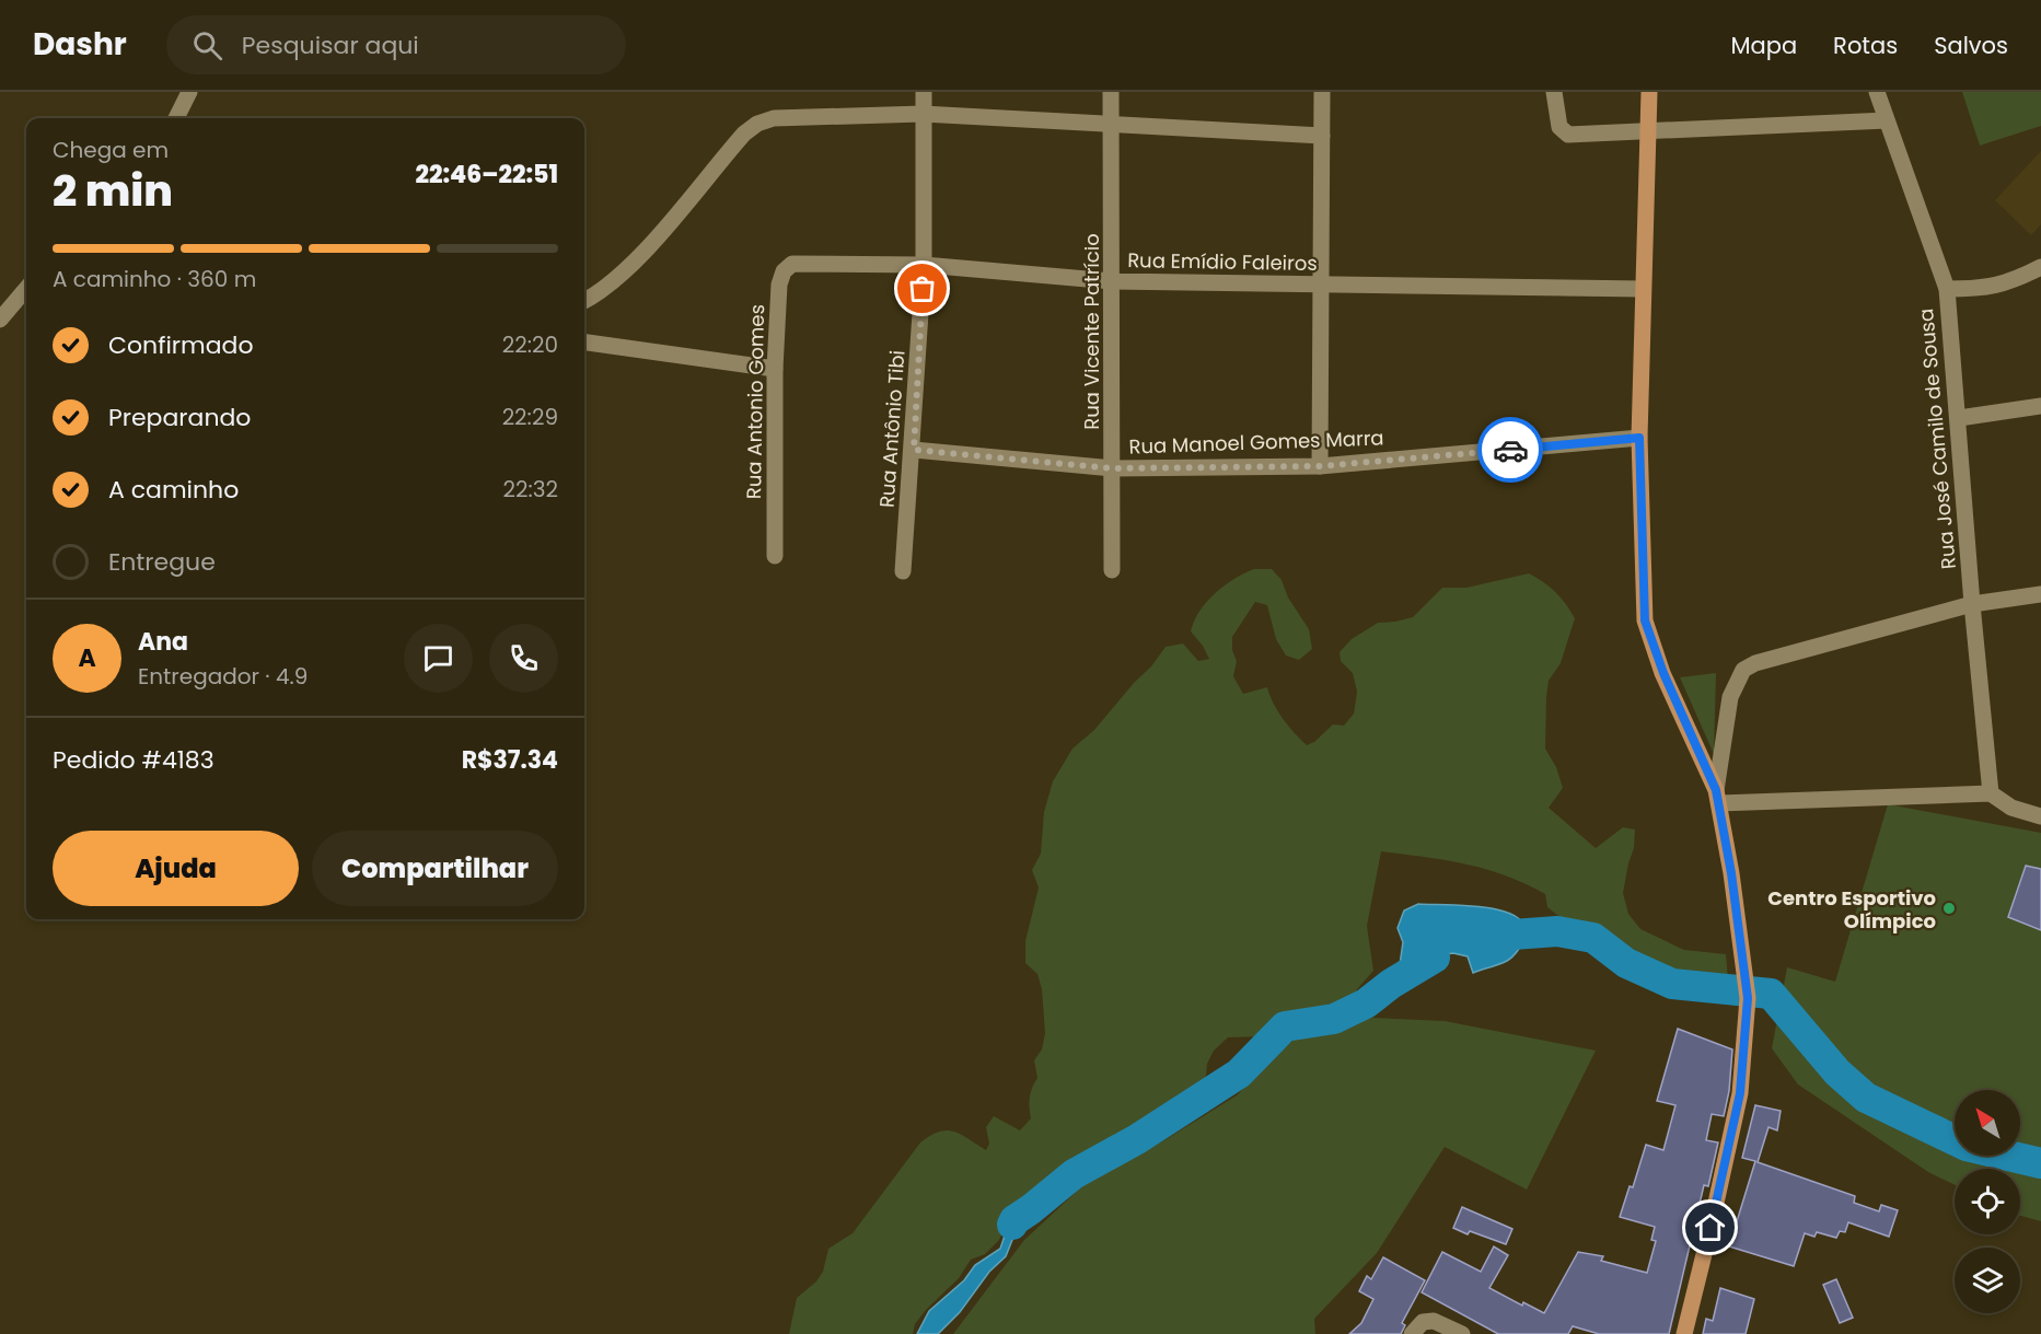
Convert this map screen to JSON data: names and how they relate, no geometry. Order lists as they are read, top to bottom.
{
  "streets": {
    "street": [
      "Rua Emídio Faleiros",
      "Rua Vicente Patrício",
      "Rua Antonio Gomes",
      "Rua Antônio Tibi",
      "Rua José Camilo de Sousa",
      "Rua Manoel Gomes Marra"
    ]
  },
  "crossings": [
    ["Rua Emídio Faleiros", "Rua Vicente Patrício"],
    ["Rua Emídio Faleiros", "Rua Antonio Gomes"],
    ["Rua Emídio Faleiros", "Rua Antônio Tibi"],
    ["Rua Vicente Patrício", "Rua Manoel Gomes Marra"],
    ["Rua Antônio Tibi", "Rua Manoel Gomes Marra"]
  ],
  "places": ["Centro Esportivo Olímpico"],
  "north": "top left",
  "page": {
    "header": "Dashr",
    "search": "Pesquisar aqui",
    "nav": ["Mapa", "Rotas", "Salvos"],
    "heading": ["2 min", "Chega em", "22:46–22:51"],
    "panel": [
      "Ana",
      "Entregador · 4.9",
      "Pedido #4183",
      "R$37.34"
    ],
    "bar": "A caminho · 360 m",
    "list": [
      ["Confirmado", "22:20"],
      ["Preparando", "22:29"],
      ["A caminho", "22:32"],
      "Entregue"
    ],
    "round": "A",
    "buttons": ["Ajuda", "Compartilhar"]
  }
}
